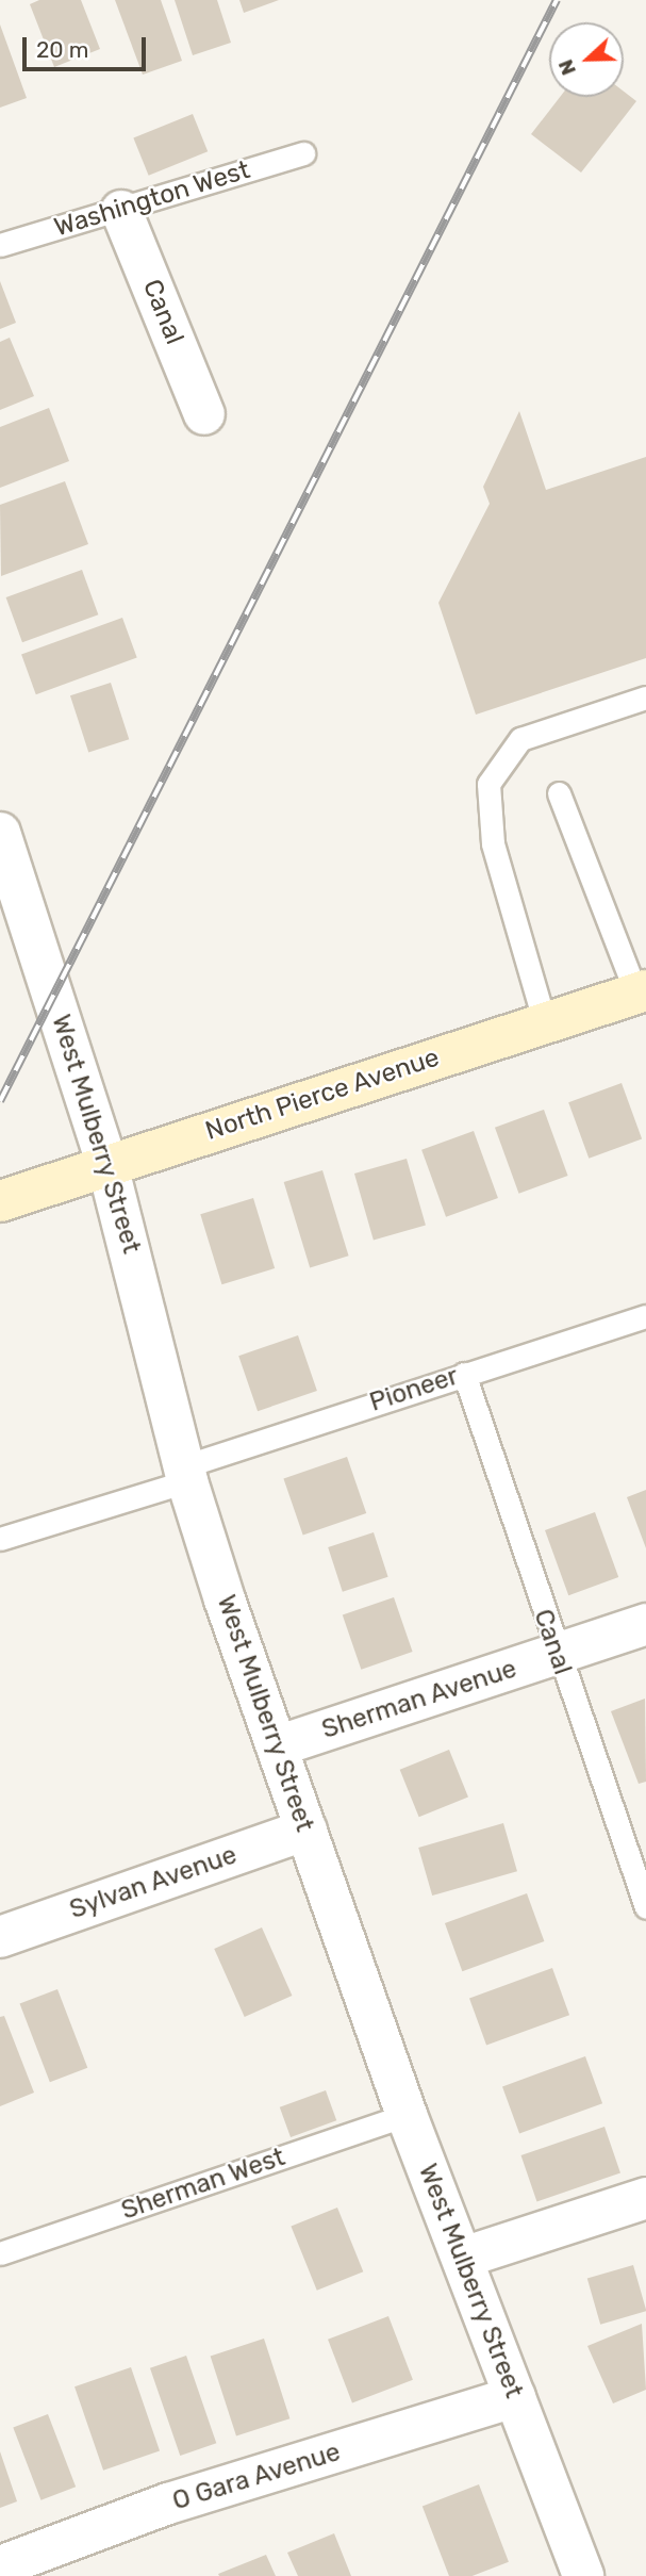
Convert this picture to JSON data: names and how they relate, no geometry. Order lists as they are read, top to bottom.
{
  "streets": {
    "street": [
      "Canal",
      "North Pierce Avenue",
      "West Mulberry Street",
      "Sherman Avenue",
      "Sylvan Avenue",
      "O Gara Avenue"
    ],
    "lane": ["Washington West", "Pioneer", "Sherman West"]
  },
  "crossings": [
    ["Washington West", "Canal"],
    ["Canal", "Pioneer"],
    ["Canal", "Sherman Avenue"],
    ["North Pierce Avenue", "West Mulberry Street"],
    ["West Mulberry Street", "Pioneer"],
    ["West Mulberry Street", "Sherman Avenue"],
    ["West Mulberry Street", "Sylvan Avenue"],
    ["West Mulberry Street", "Sherman West"],
    ["West Mulberry Street", "O Gara Avenue"]
  ],
  "scale_bar": "20 m",
  "north": "left"
}
